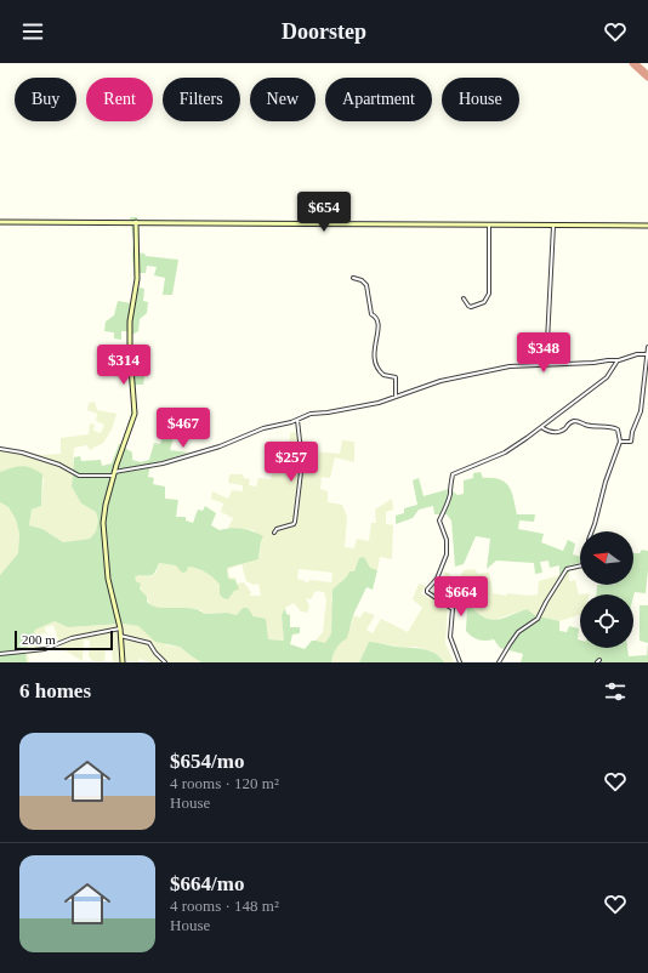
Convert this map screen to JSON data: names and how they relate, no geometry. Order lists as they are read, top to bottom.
{
  "scale_bar": "200 m",
  "north": "left",
  "page": {
    "header": "Doorstep",
    "chip": [
      "Buy",
      "Rent",
      "Filters",
      "New",
      "Apartment",
      "House"
    ],
    "price": [
      "$654",
      "$348",
      "$314",
      "$467",
      "$257",
      "$664"
    ],
    "scale": "200 m",
    "heading": "6 homes",
    "list": [
      {
        "name": "$654/mo",
        "note": "4 rooms · 120 m² · House"
      },
      {
        "name": "$664/mo",
        "note": "4 rooms · 148 m² · House"
      }
    ]
  }
}
